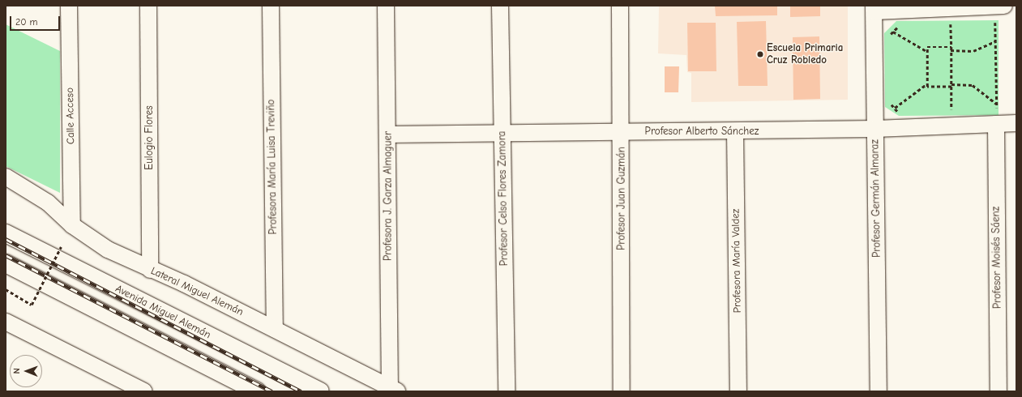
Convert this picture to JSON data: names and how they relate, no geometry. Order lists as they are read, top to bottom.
{
  "streets": {
    "highway": ["Avenida Miguel Alemán"],
    "street": [
      "Calle Acceso",
      "Profesor Alberto Sánchez",
      "Eulogio Flores",
      "Profesora María Luisa Treviño",
      "Profesora J. Garza Almaguer",
      "Profesor Celso Flores Zamora",
      "Profesor Juan Guzmán",
      "Profesor Germán Almaraz",
      "Profesor Moisés Sáenz",
      "Profesora María Valdez",
      "Lateral Miguel Alemán"
    ]
  },
  "crossings": [
    ["Calle Acceso", "Lateral Miguel Alemán"],
    ["Profesor Alberto Sánchez", "Profesora J. Garza Almaguer"],
    ["Profesor Alberto Sánchez", "Profesor Celso Flores Zamora"],
    ["Profesor Alberto Sánchez", "Profesor Juan Guzmán"],
    ["Profesor Alberto Sánchez", "Profesor Germán Almaraz"],
    ["Profesor Alberto Sánchez", "Profesor Moisés Sáenz"],
    ["Profesor Alberto Sánchez", "Profesora María Valdez"],
    ["Eulogio Flores", "Lateral Miguel Alemán"],
    ["Profesora María Luisa Treviño", "Lateral Miguel Alemán"],
    ["Profesora J. Garza Almaguer", "Lateral Miguel Alemán"]
  ],
  "places": ["Escuela Primaria Cruz Robledo"],
  "scale_bar": "20 m",
  "north": "left"
}
